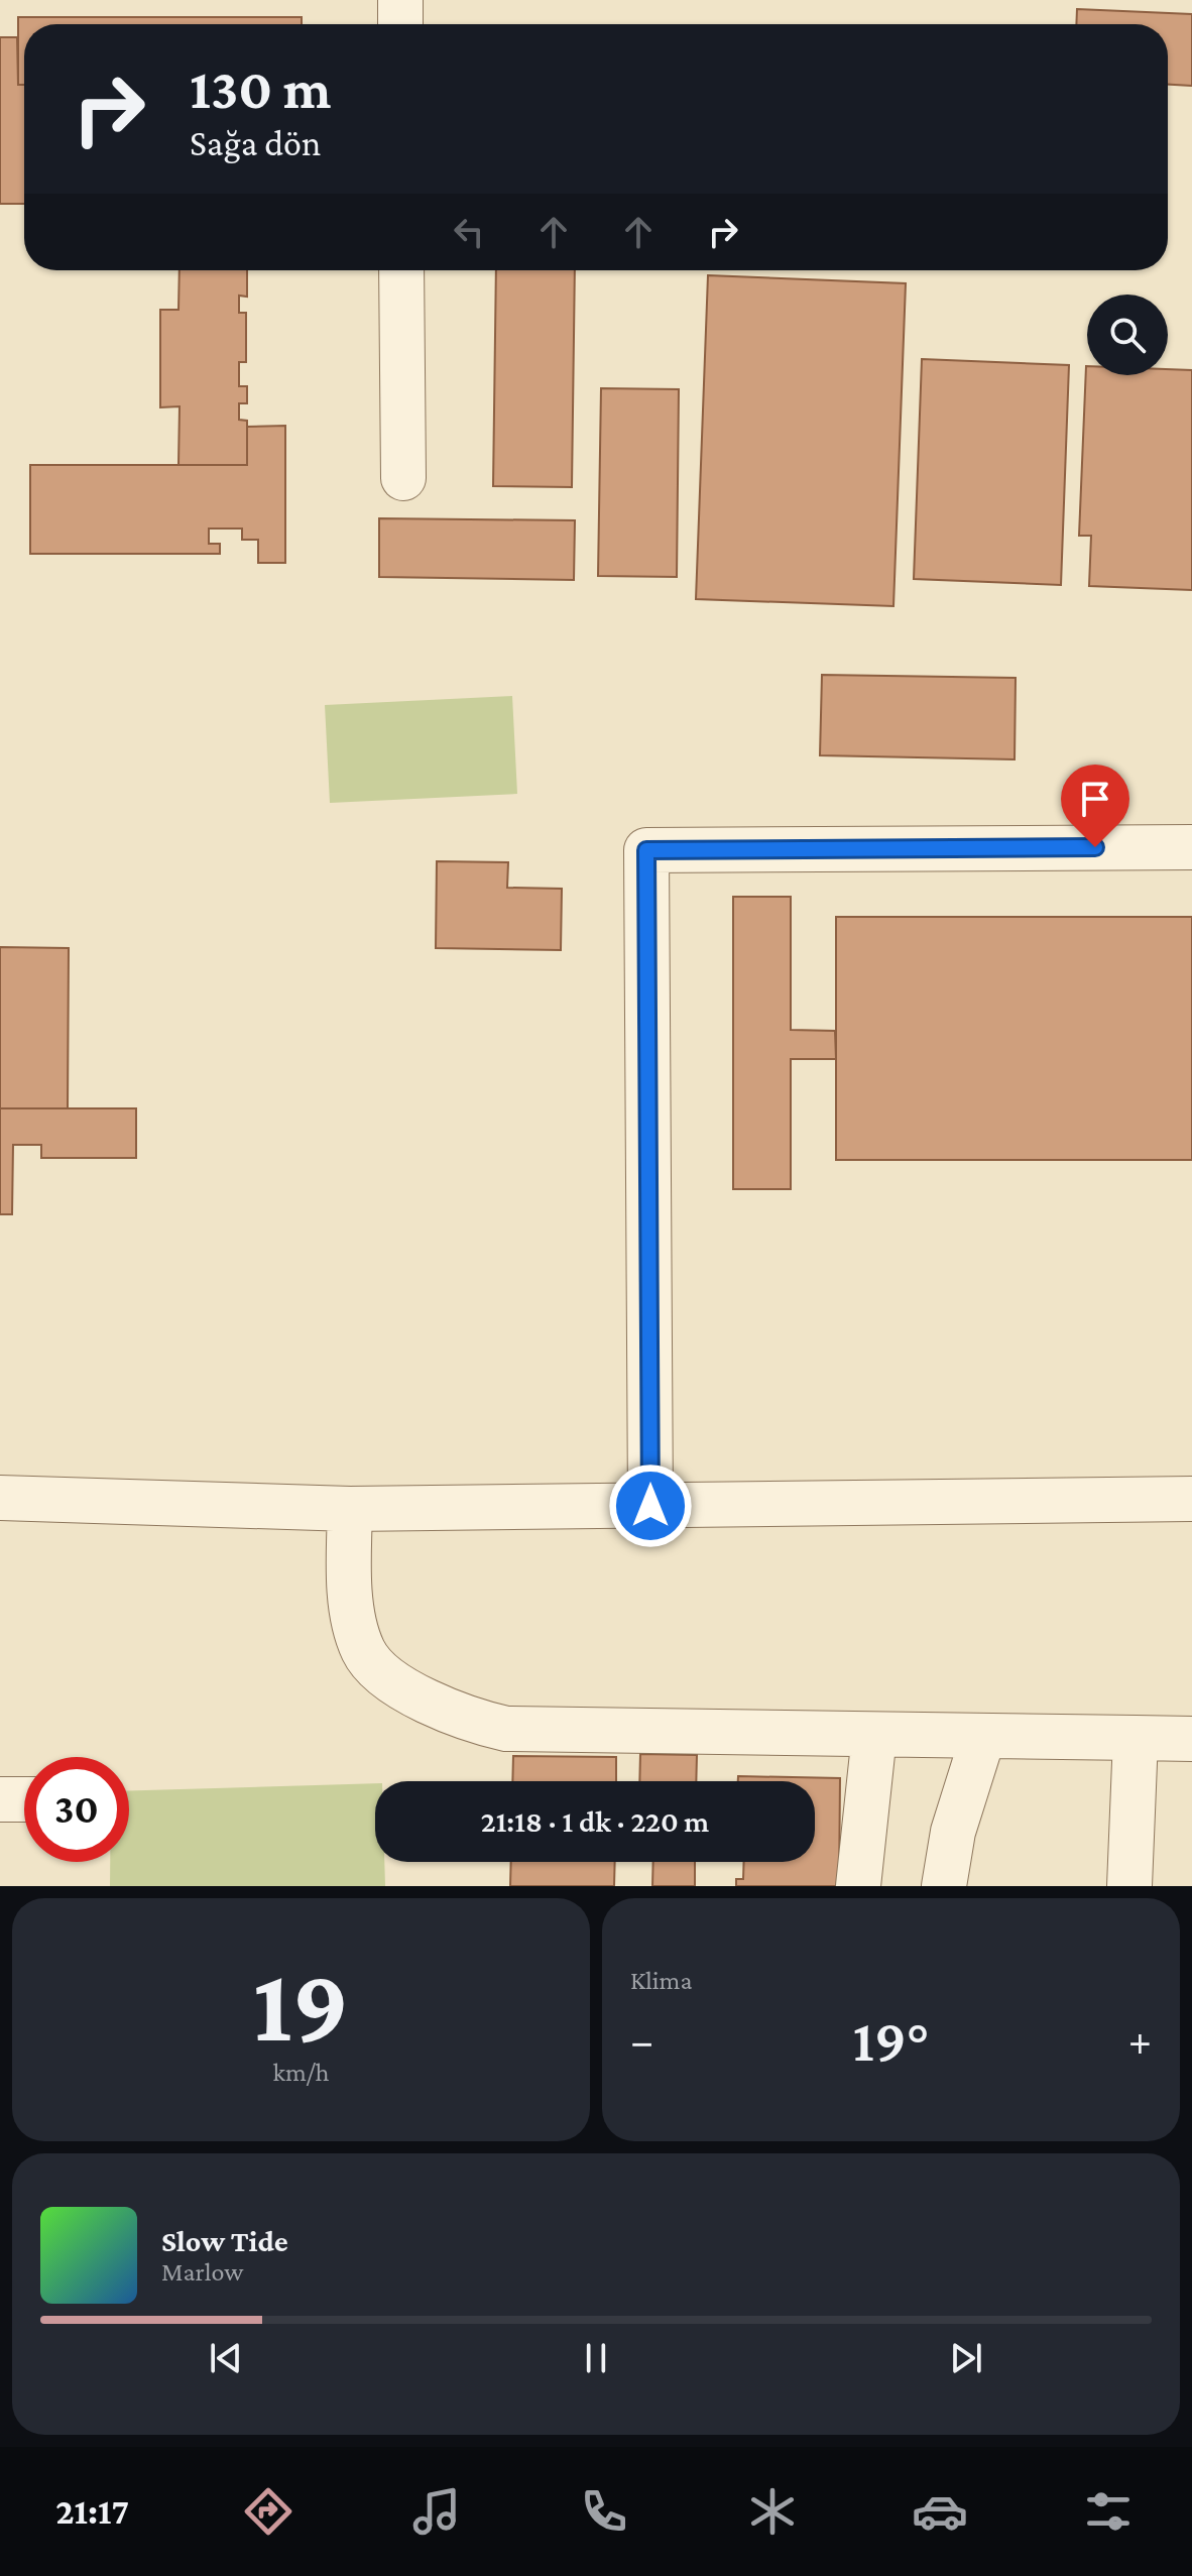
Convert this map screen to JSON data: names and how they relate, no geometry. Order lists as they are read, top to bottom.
{
  "page": {
    "turn": ["130 m", "Sağa dön"],
    "limit": "30",
    "trip": "21:18 · 1 dk · 220 m",
    "tile": [
      ["19", "km/h"],
      "Klima"
    ],
    "heat": ["−", "19°", "+"],
    "song": ["Slow Tide", "Marlow"],
    "tabs": "21:17"
  }
}
